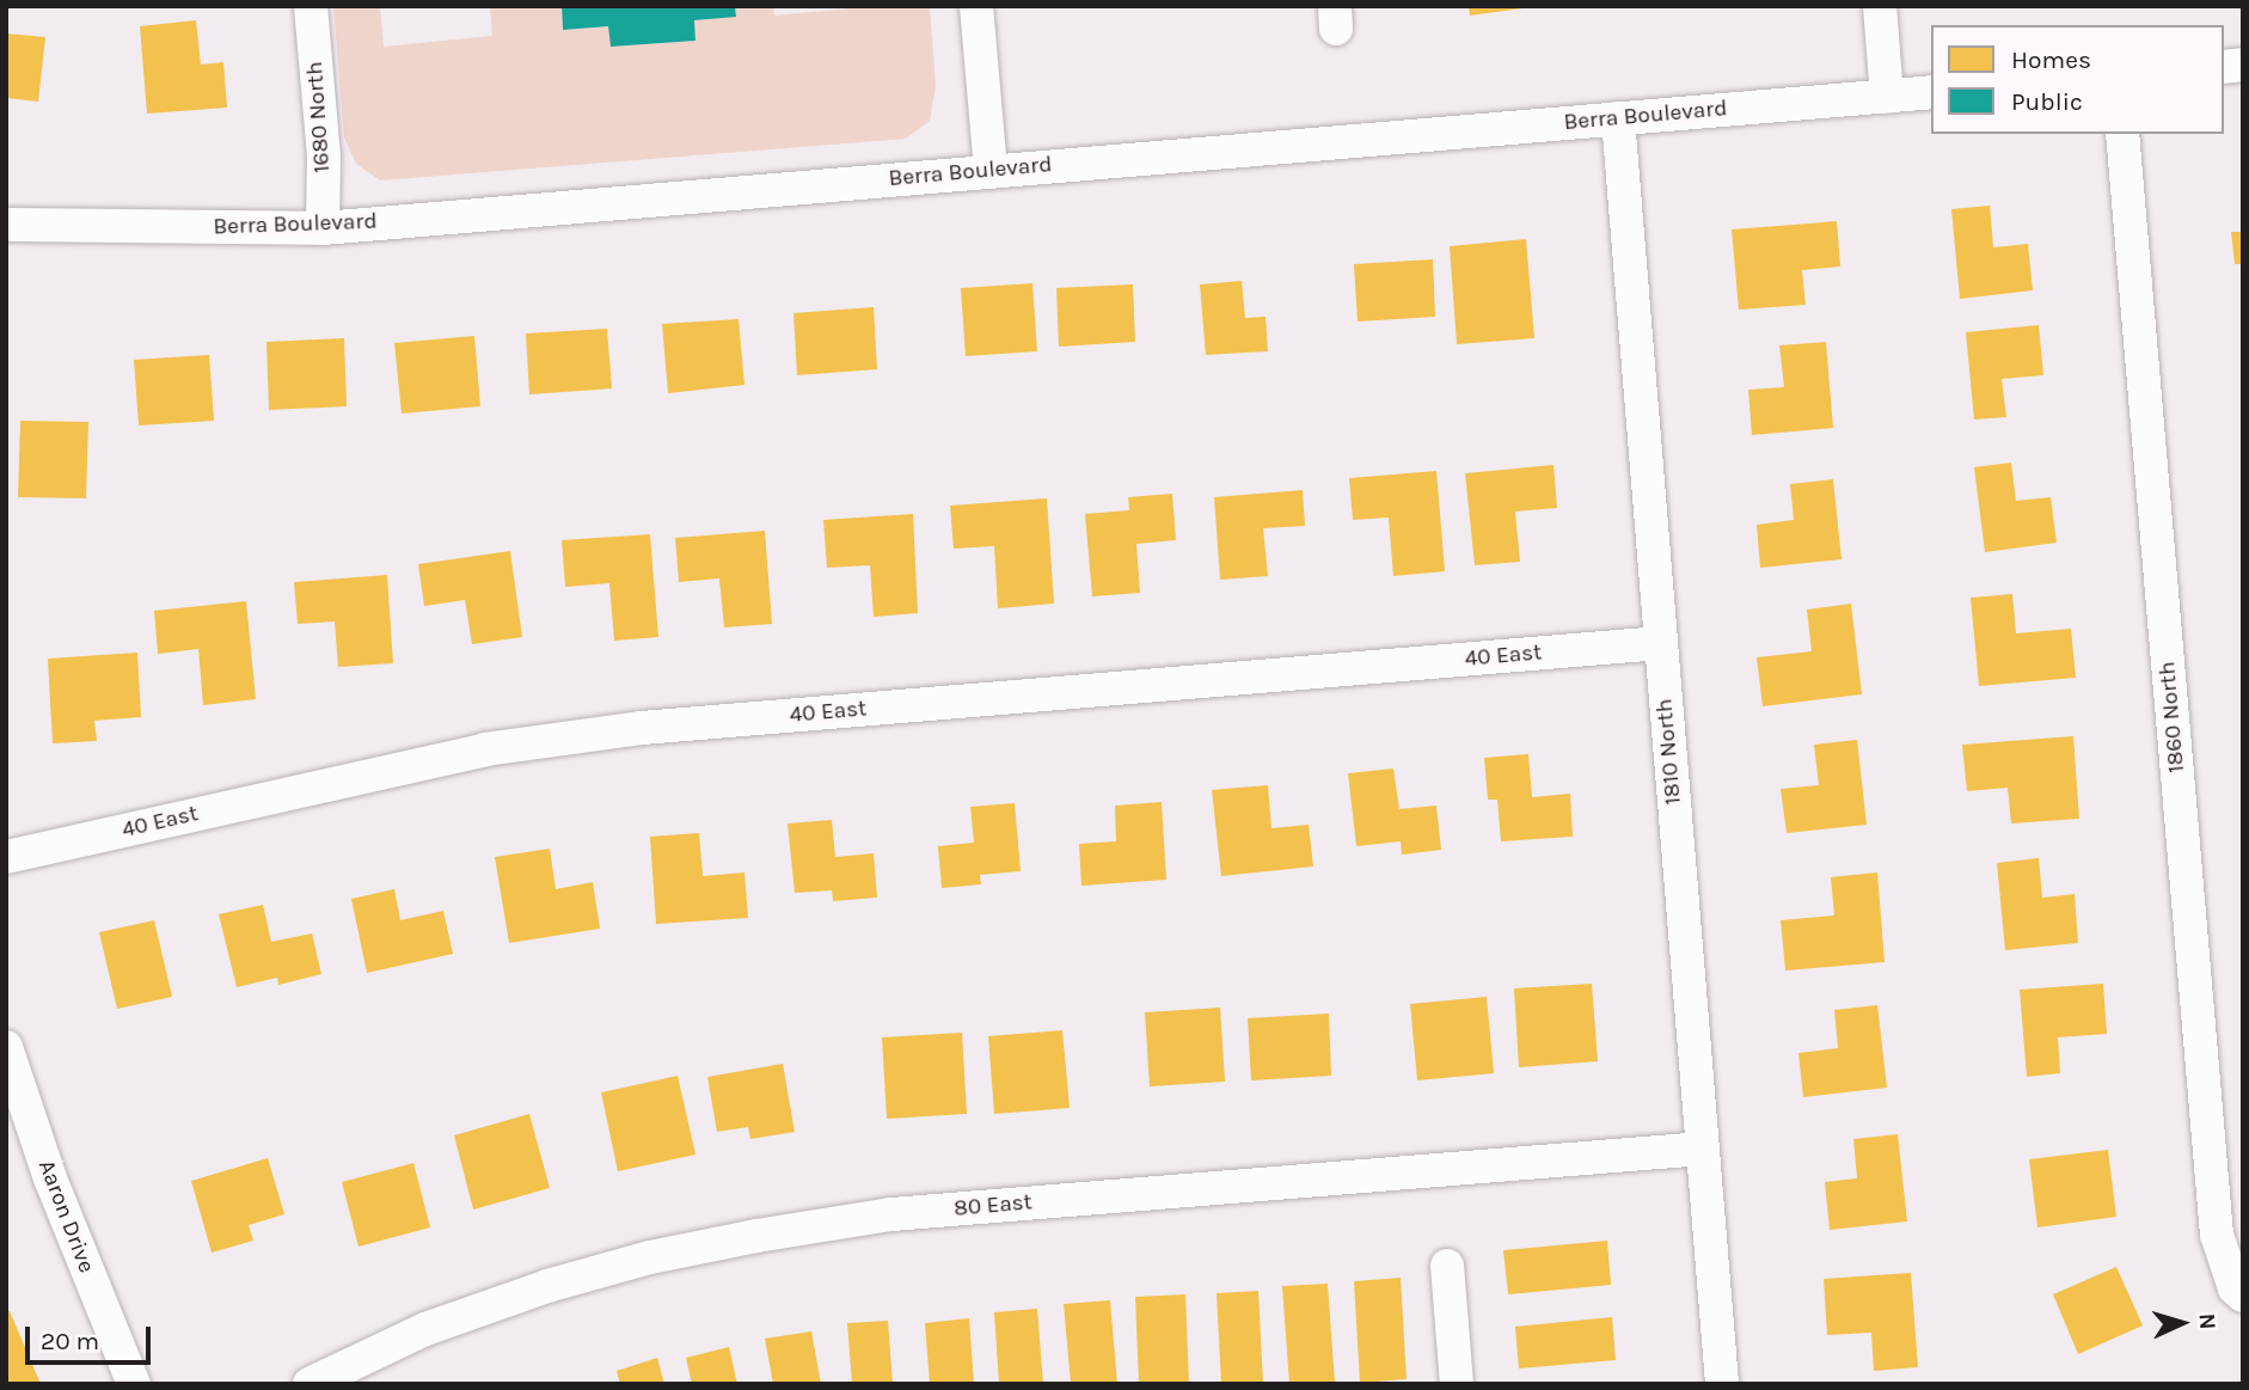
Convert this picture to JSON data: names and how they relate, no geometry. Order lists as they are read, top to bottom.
{
  "streets": {
    "street": [
      "Berra Boulevard",
      "1680 North",
      "40 East",
      "1860 North",
      "1810 North",
      "80 East",
      "Aaron Drive"
    ]
  },
  "crossings": [
    ["Berra Boulevard", "1680 North"],
    ["Berra Boulevard", "1810 North"],
    ["40 East", "1810 North"],
    ["1810 North", "80 East"]
  ],
  "legend": ["Homes", "Public"],
  "scale_bar": "20 m",
  "north": "right"
}
